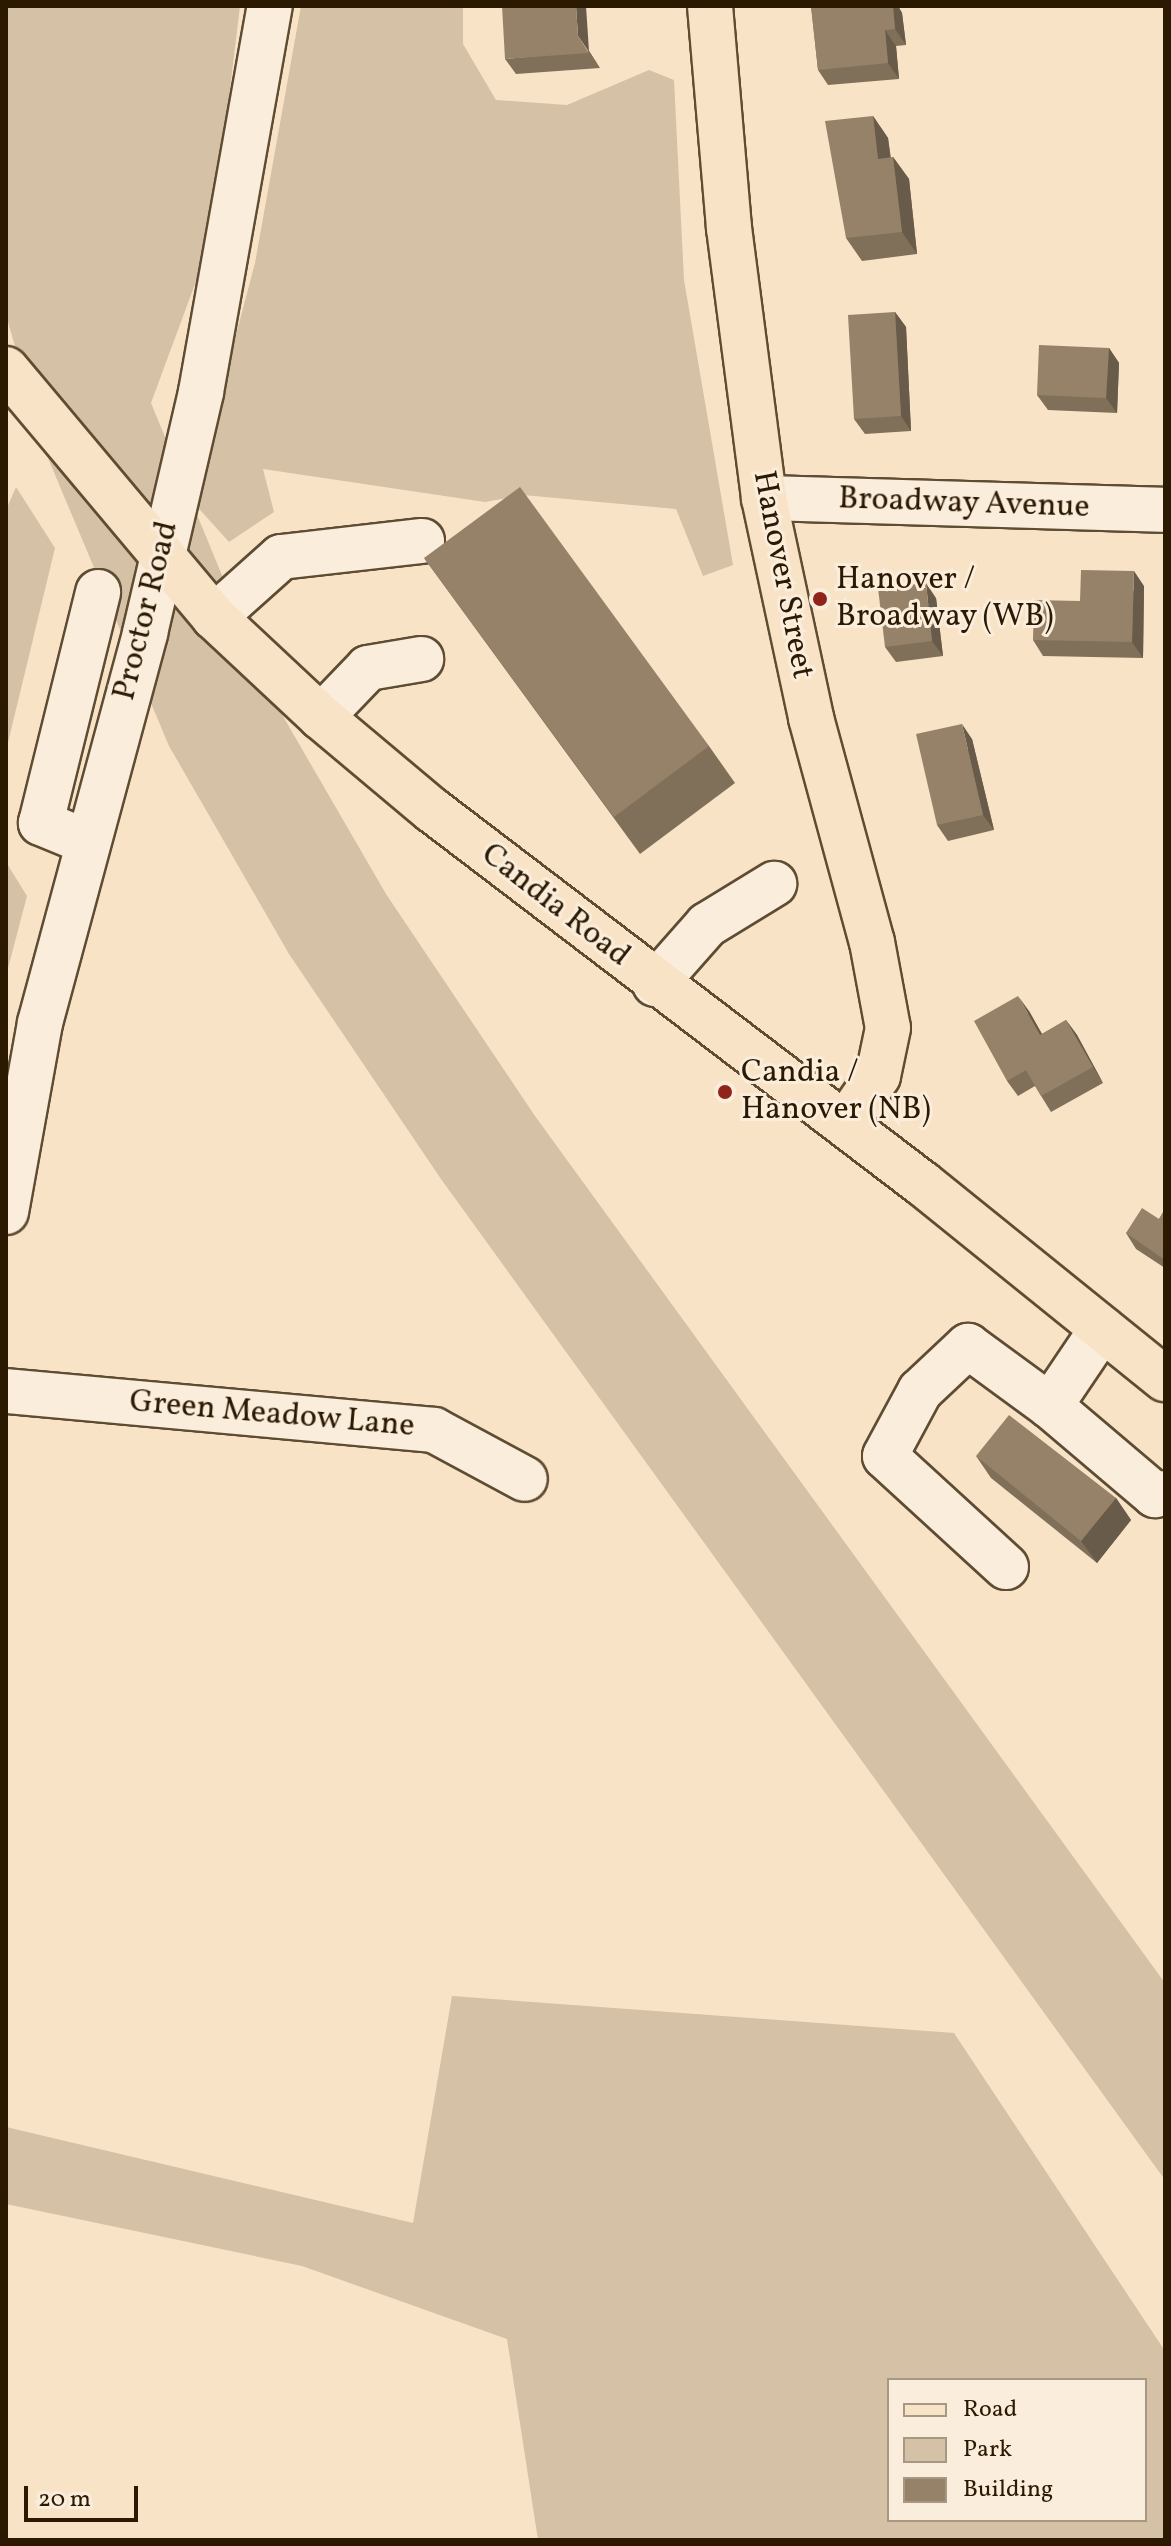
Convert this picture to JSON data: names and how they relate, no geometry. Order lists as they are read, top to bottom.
{
  "streets": {
    "main road": ["Hanover Street", "Candia Road"],
    "street": ["Broadway Avenue", "Proctor Road", "Green Meadow Lane"]
  },
  "crossings": [
    ["Broadway Avenue", "Hanover Street"],
    ["Hanover Street", "Candia Road"],
    ["Proctor Road", "Candia Road"]
  ],
  "places": ["Hanover / Broadway (WB)", "Candia / Hanover (NB)"],
  "legend": ["Road", "Park", "Building"],
  "scale_bar": "20 m"
}
